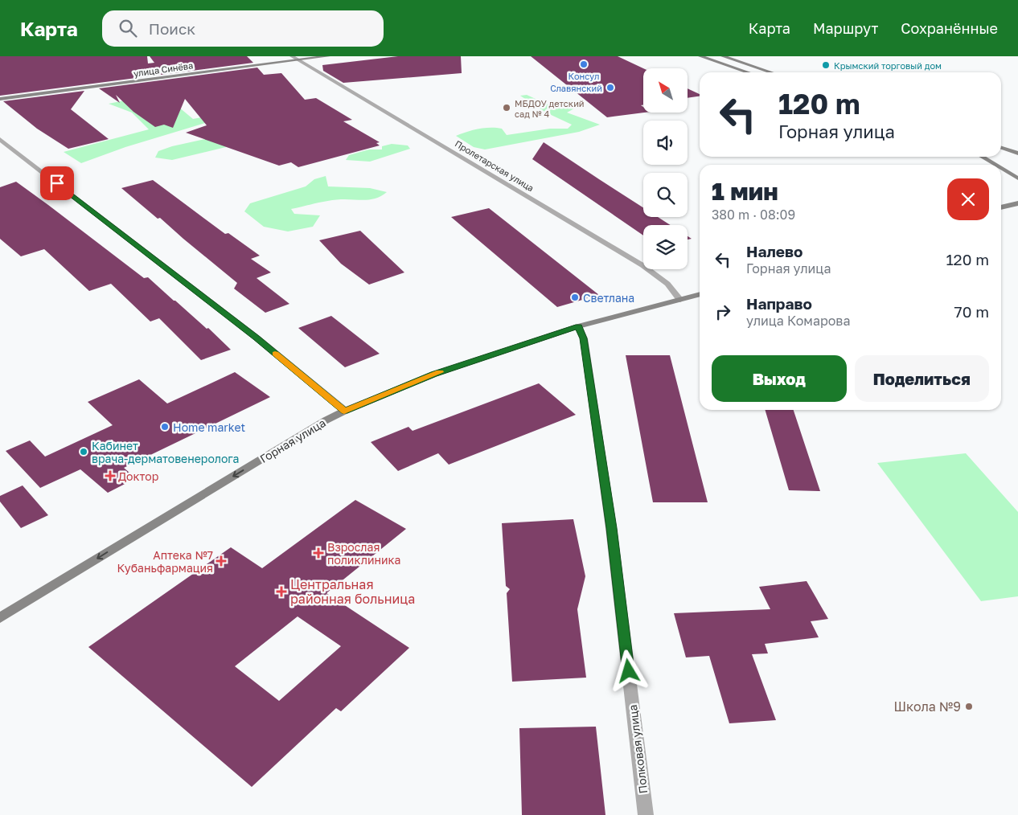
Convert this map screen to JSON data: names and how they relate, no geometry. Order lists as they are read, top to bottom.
{
  "streets": {
    "main road": ["улица Синёва", "Горная улица"],
    "street": ["Пролетарская улица", "Полковая улица"]
  },
  "crossings": [
    ["улица Синёва", "Пролетарская улица"],
    ["Пролетарская улица", "Горная улица"],
    ["Горная улица", "Полковая улица"]
  ],
  "one_way": ["Горная улица"],
  "places": {
    "other": [
      "Консул",
      "Крымский торговый дом",
      "Славянский",
      "МБДОУ детский сад № 4",
      "Светлана",
      "Home market",
      "Кабинет врача-дерматовенеролога",
      "Школа №9"
    ],
    "health": [
      "Доктор",
      "Взрослая поликлиника",
      "Аптека №7 Кубаньфармация",
      "Центральная районная больница"
    ]
  },
  "north": "top left",
  "page": {
    "header": "Карта",
    "search": "Поиск",
    "nav": ["Карта", "Маршрут", "Сохранённые"],
    "turn": ["120 m", "Горная улица"],
    "heading": ["1 мин", "380 m · 08:09"],
    "list": [
      {
        "name": "Налево",
        "note": "Горная улица",
        "value": "120 m"
      },
      {
        "name": "Направо",
        "note": "улица Комарова",
        "value": "70 m"
      }
    ],
    "buttons": ["Выход", "Поделиться"]
  }
}
